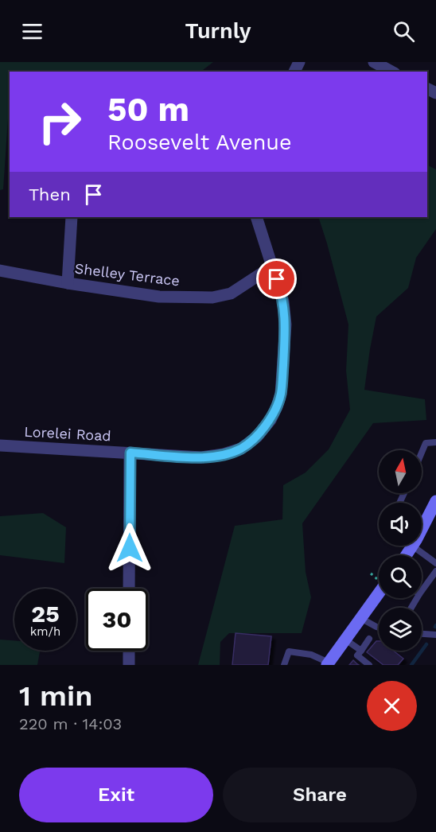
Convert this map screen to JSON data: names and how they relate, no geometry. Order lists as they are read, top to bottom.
{
  "streets": {
    "street": ["Shelley Terrace", "Lorelei Road"]
  },
  "north": "top",
  "page": {
    "header": "Turnly",
    "turn": ["50 m", "Roosevelt Avenue"],
    "then": "Then",
    "speed": "25 km/h",
    "limit": "30",
    "heading": ["1 min", "220 m · 14:03"],
    "buttons": ["Exit", "Share"]
  }
}
